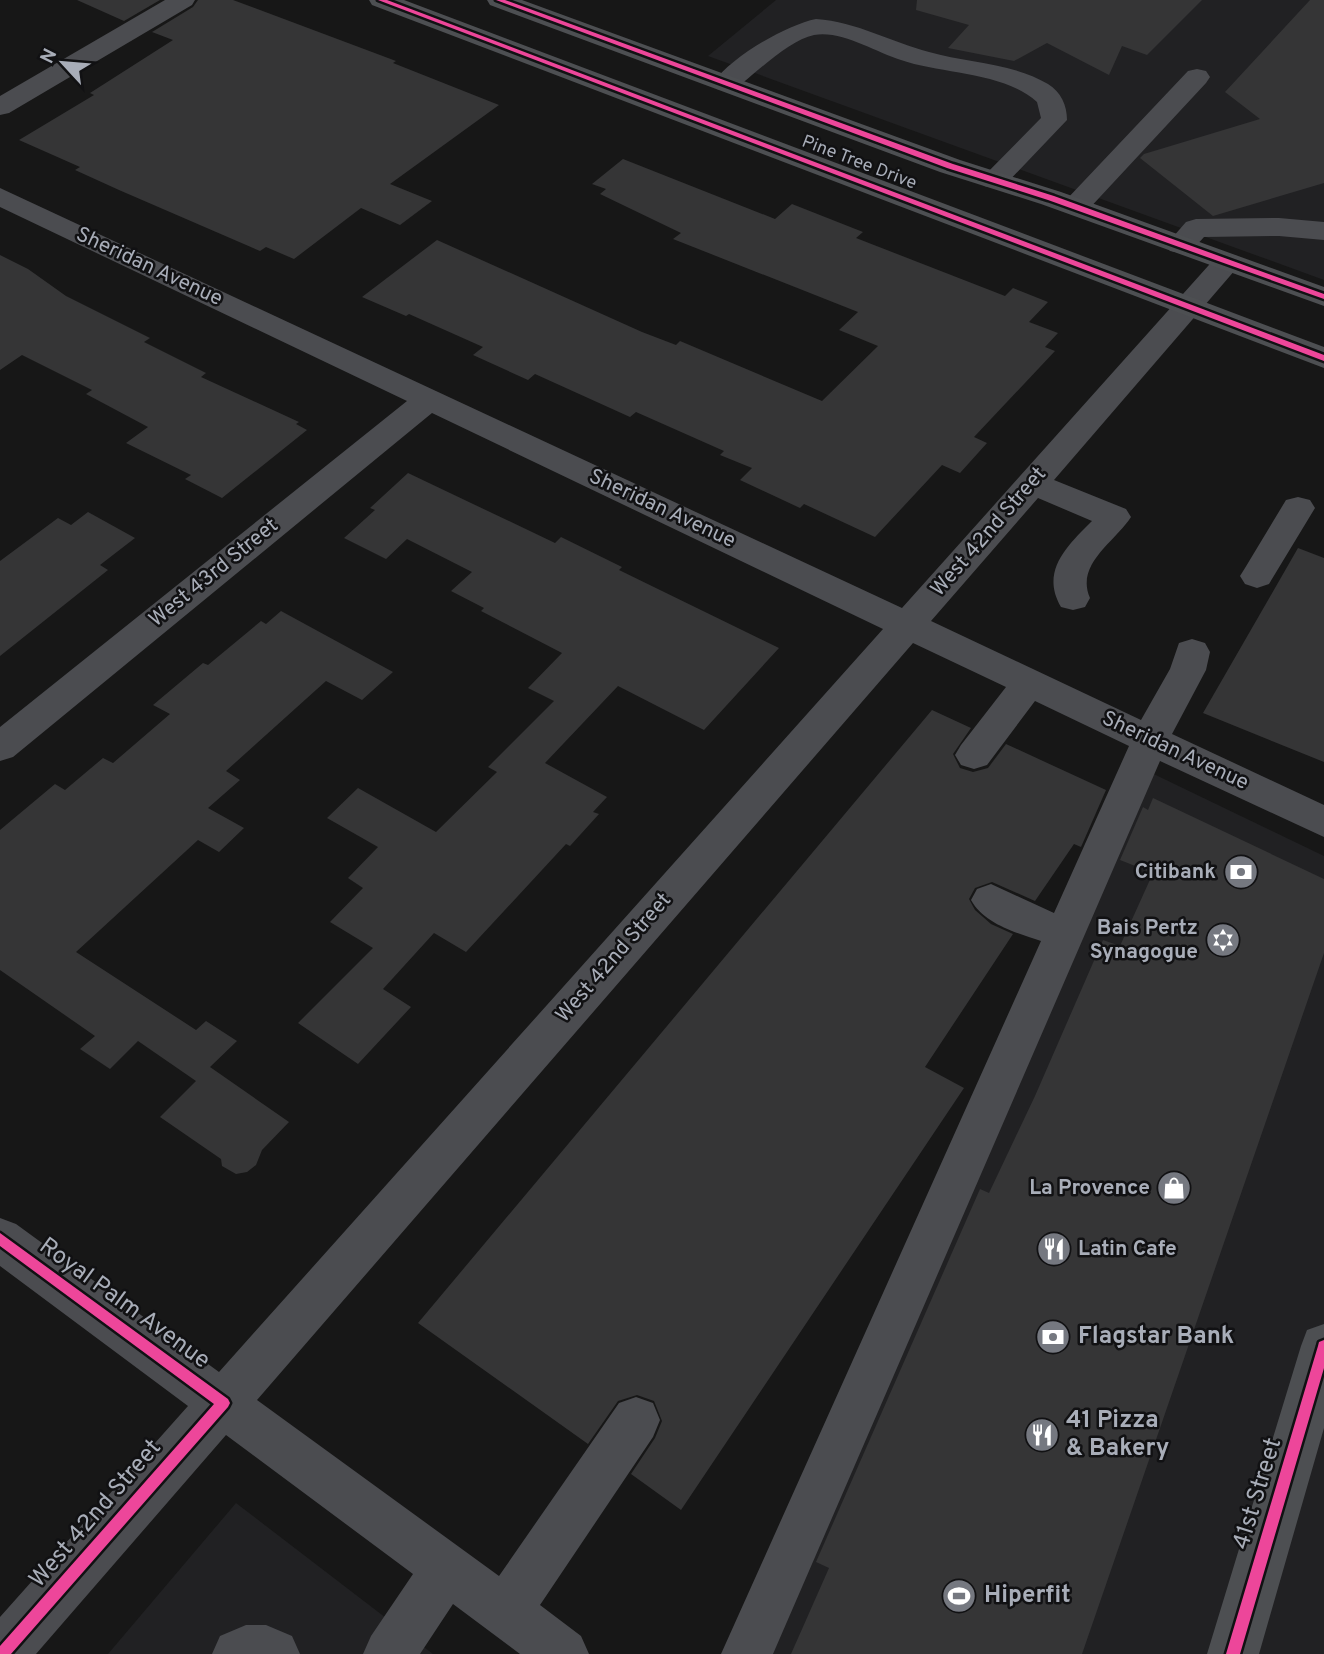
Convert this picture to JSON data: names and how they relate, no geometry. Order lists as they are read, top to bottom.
{
  "streets": {
    "main road": ["Pine Tree Drive", "41st Street"],
    "street": [
      "Sheridan Avenue",
      "West 42nd Street",
      "West 43rd Street",
      "Royal Palm Avenue"
    ]
  },
  "crossings": [
    ["Pine Tree Drive", "West 42nd Street"],
    ["Sheridan Avenue", "West 42nd Street"],
    ["Sheridan Avenue", "West 43rd Street"],
    ["West 42nd Street", "Royal Palm Avenue"]
  ],
  "places": {
    "bank": ["Citibank", "Flagstar Bank"],
    "synagogue": ["Bais Pertz Synagogue"],
    "shop": ["La Provence"],
    "restaurant": ["Latin Cafe", "41 Pizza & Bakery"],
    "sports": ["Hiperfit"]
  },
  "north": "top left"
}
